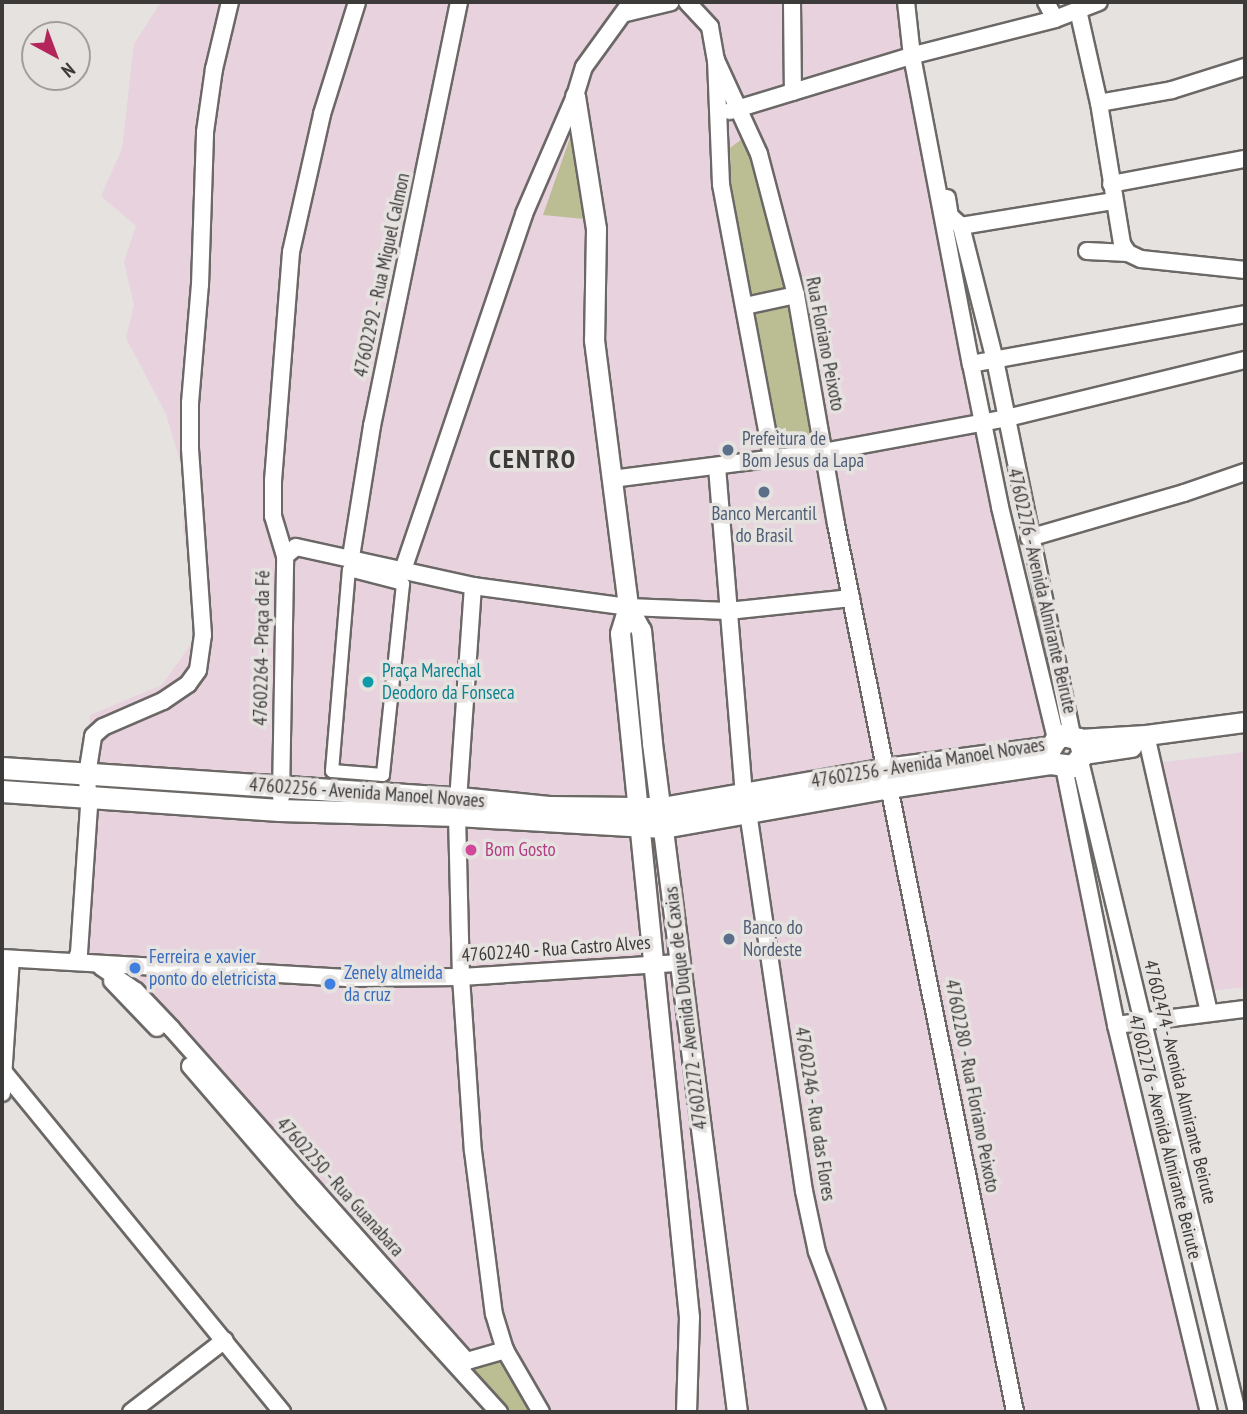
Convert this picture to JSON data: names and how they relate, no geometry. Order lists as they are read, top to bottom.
{
  "streets": {
    "main road": ["47602256 - Avenida Manoel Novaes"],
    "street": [
      "47602292 - Rua Miguel Calmon",
      "Rua Floriano Peixoto",
      "47602276 - Avenida Almirante Beirute",
      "47602264 - Praça da Fé",
      "47602240 - Rua Castro Alves",
      "47602272 - Avenida Duque de Caxias",
      "47602474 - Avenida Almirante Beirute",
      "47602280 - Rua Floriano Peixoto",
      "47602246 - Rua das Flores",
      "47602250 - Rua Guanabara"
    ]
  },
  "crossings": [
    ["47602292 - Rua Miguel Calmon", "47602264 - Praça da Fé"],
    ["Rua Floriano Peixoto", "47602264 - Praça da Fé"],
    ["Rua Floriano Peixoto", "47602256 - Avenida Manoel Novaes"],
    ["Rua Floriano Peixoto", "47602280 - Rua Floriano Peixoto"],
    ["47602276 - Avenida Almirante Beirute", "47602256 - Avenida Manoel Novaes"],
    ["47602276 - Avenida Almirante Beirute", "47602474 - Avenida Almirante Beirute"],
    ["47602264 - Praça da Fé", "47602256 - Avenida Manoel Novaes"],
    ["47602264 - Praça da Fé", "47602272 - Avenida Duque de Caxias"],
    ["47602264 - Praça da Fé", "47602246 - Rua das Flores"],
    ["47602256 - Avenida Manoel Novaes", "47602272 - Avenida Duque de Caxias"],
    ["47602256 - Avenida Manoel Novaes", "47602474 - Avenida Almirante Beirute"],
    ["47602256 - Avenida Manoel Novaes", "47602280 - Rua Floriano Peixoto"],
    ["47602256 - Avenida Manoel Novaes", "47602246 - Rua das Flores"],
    ["47602240 - Rua Castro Alves", "47602272 - Avenida Duque de Caxias"],
    ["47602240 - Rua Castro Alves", "47602250 - Rua Guanabara"]
  ],
  "districts": ["CENTRO"],
  "places": [
    "Prefeitura de Bom Jesus da Lapa",
    "Banco Mercantil do Brasil",
    "Praça Marechal Deodoro da Fonseca",
    "Bom Gosto",
    "Banco do Nordeste",
    "Ferreira e xavier ponto do eletricista",
    "Zenely almeida da cruz"
  ],
  "north": "bottom right"
}
